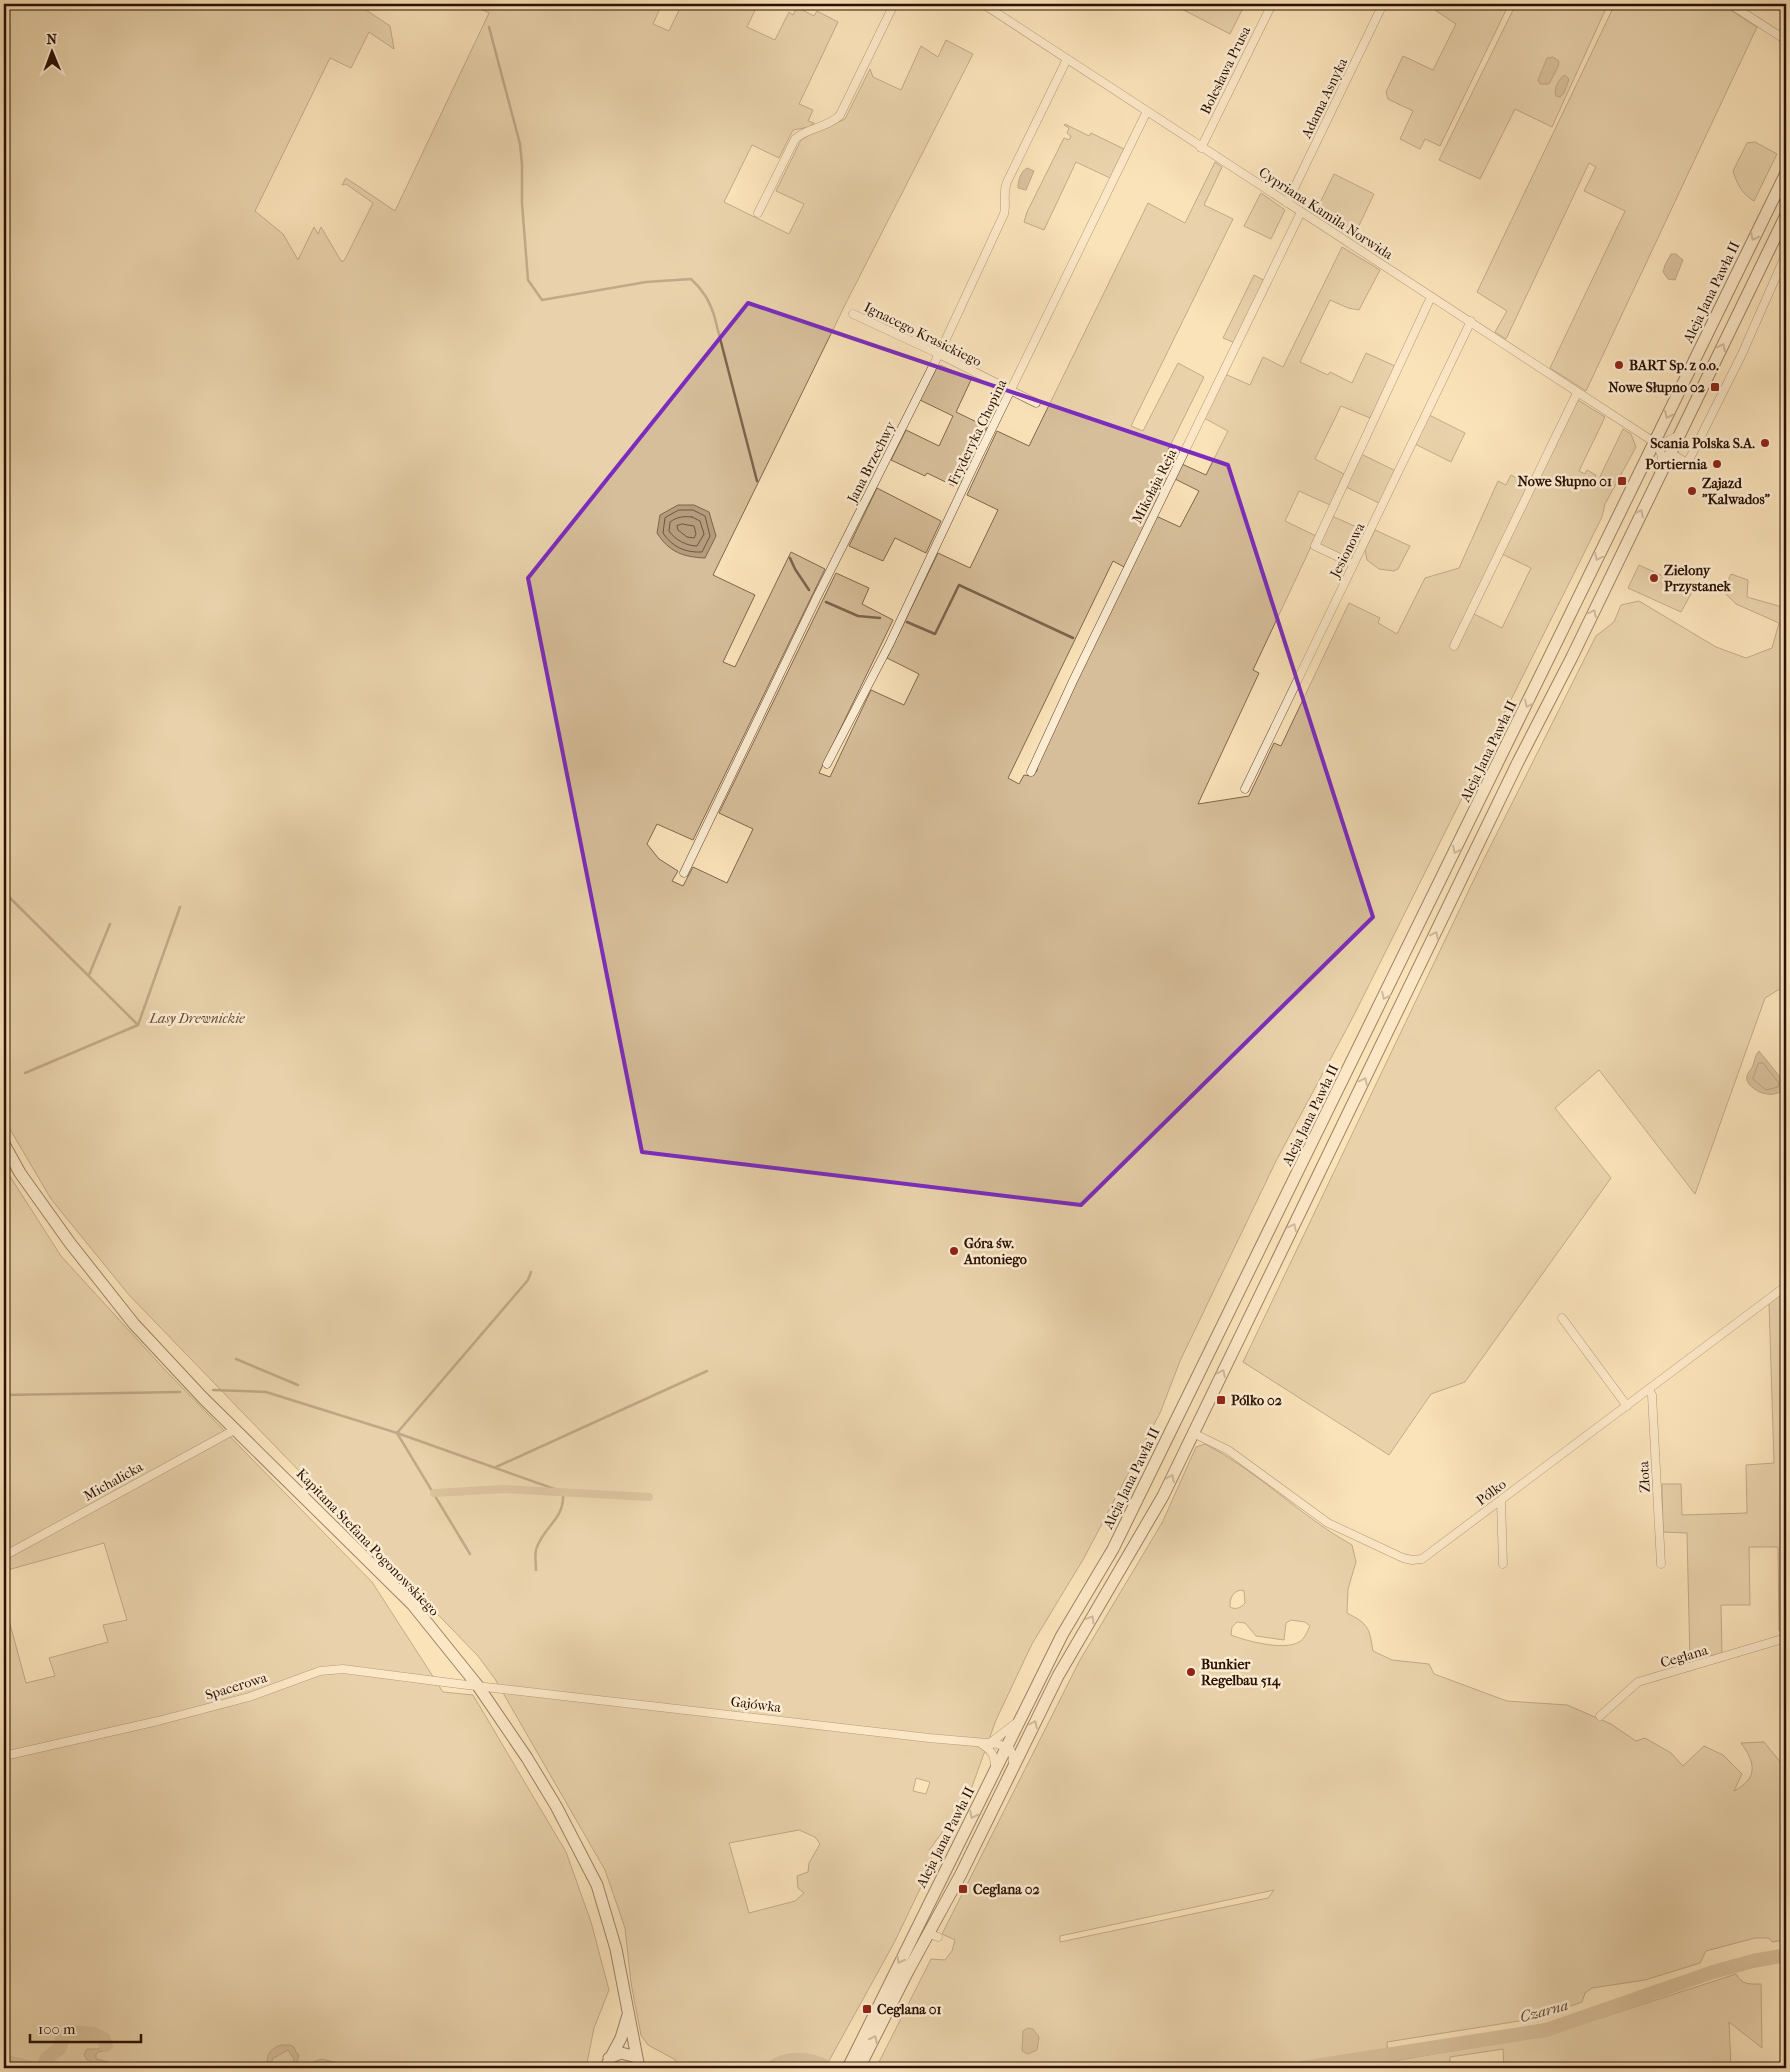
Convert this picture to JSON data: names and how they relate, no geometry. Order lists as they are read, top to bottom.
{
  "streets": {
    "main road": ["Aleja Jana Pawła II", "Kapitana Stefana Pogonowskiego"],
    "street": [
      "Bolesława Prusa",
      "Adama Asnyka",
      "Cypriana Kamila Norwida",
      "Ignacego Krasickiego",
      "Fryderyka Chopina",
      "Jana Brzechwy",
      "Mikołaja Reja",
      "Jesionowa",
      "Złota",
      "Michalicka",
      "Pólko",
      "Ceglana",
      "Spacerowa",
      "Gajówka"
    ]
  },
  "crossings": [
    ["Bolesława Prusa", "Cypriana Kamila Norwida"],
    ["Adama Asnyka", "Cypriana Kamila Norwida"],
    ["Cypriana Kamila Norwida", "Aleja Jana Pawła II"],
    ["Cypriana Kamila Norwida", "Fryderyka Chopina"],
    ["Cypriana Kamila Norwida", "Jana Brzechwy"],
    ["Cypriana Kamila Norwida", "Mikołaja Reja"],
    ["Cypriana Kamila Norwida", "Jesionowa"],
    ["Aleja Jana Pawła II", "Pólko"],
    ["Aleja Jana Pawła II", "Gajówka"],
    ["Ignacego Krasickiego", "Fryderyka Chopina"],
    ["Ignacego Krasickiego", "Jana Brzechwy"],
    ["Złota", "Pólko"],
    ["Michalicka", "Kapitana Stefana Pogonowskiego"],
    ["Kapitana Stefana Pogonowskiego", "Spacerowa"],
    ["Kapitana Stefana Pogonowskiego", "Gajówka"],
    ["Spacerowa", "Gajówka"]
  ],
  "water": ["Czarna"],
  "parks": ["Lasy Drewnickie"],
  "places": {
    "other": [
      "BART Sp. z o.o.",
      "Scania Polska S.A.",
      "Portiernia",
      "Zajazd \"Kalwados\"",
      "Zielony Przystanek",
      "Góra św. Antoniego",
      "Bunkier Regelbau 514"
    ],
    "transit": [
      "Nowe Słupno 02",
      "Nowe Słupno 01",
      "Pólko 02",
      "Ceglana 02",
      "Ceglana 01"
    ]
  },
  "scale_bar": "100 m",
  "north": "top"
}
